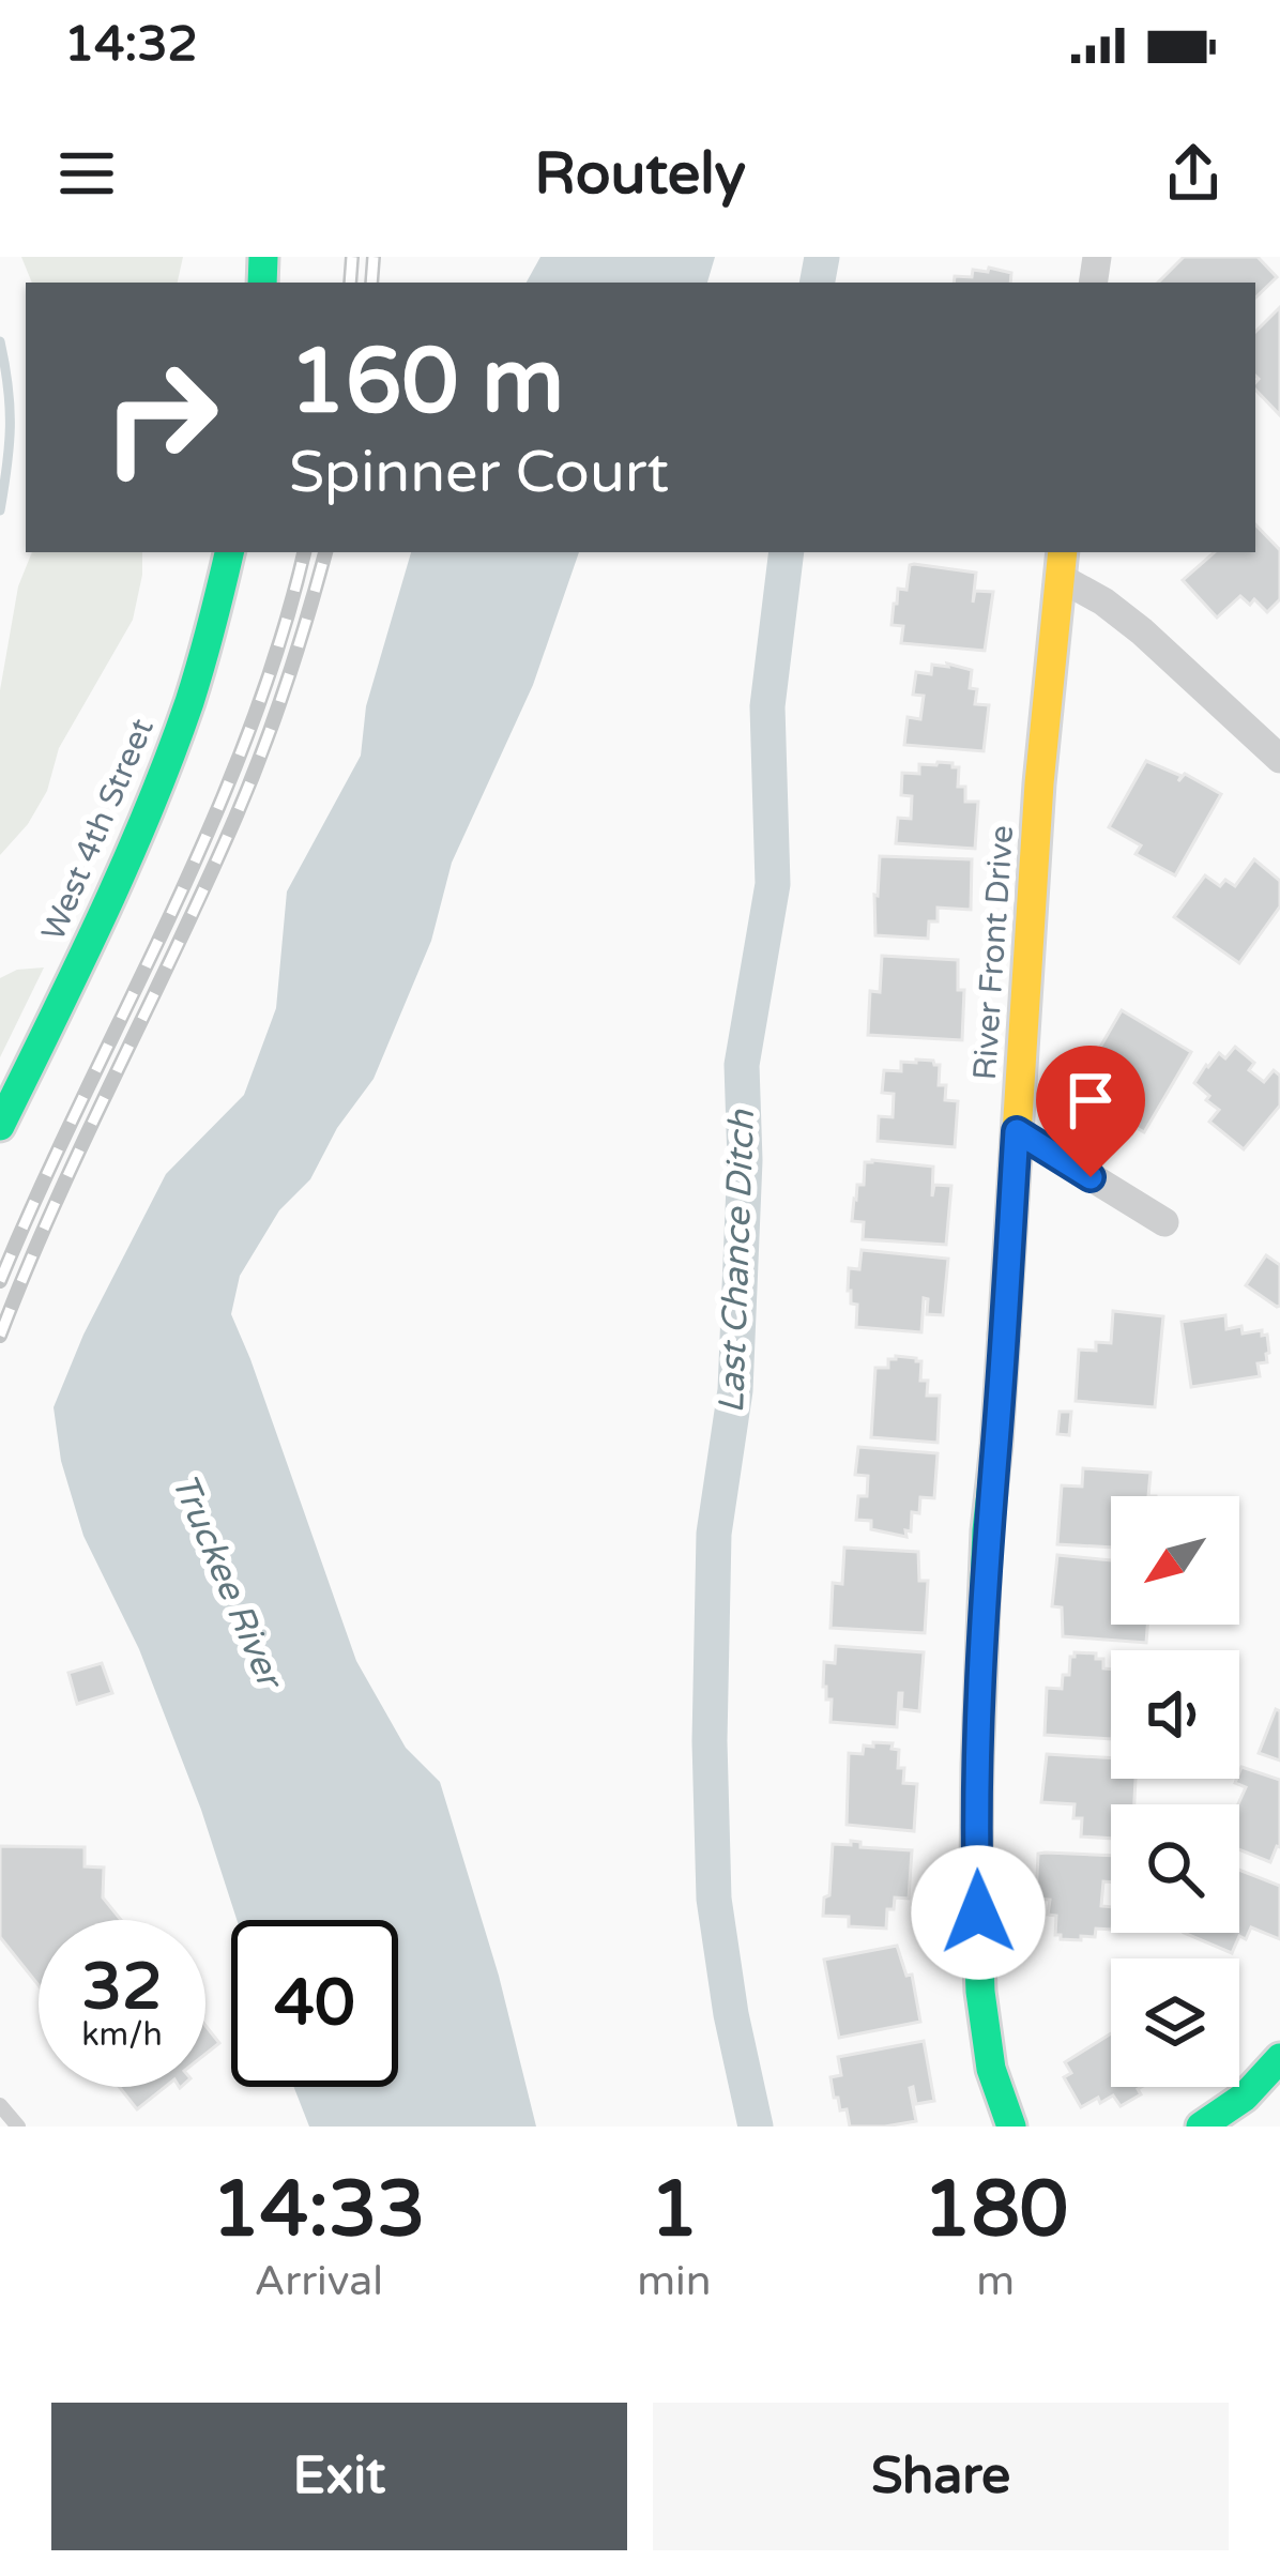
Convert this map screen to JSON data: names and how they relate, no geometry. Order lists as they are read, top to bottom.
{
  "streets": {
    "street": ["West 4th Street", "River Front Drive"]
  },
  "water": ["Last Chance Ditch", "Truckee River"],
  "north": "bottom left",
  "page": {
    "status": "14:32",
    "header": "Routely",
    "turn": ["160 m", "Spinner Court"],
    "speed": "32 km/h",
    "limit": "40",
    "eta": [
      "14:33",
      "Arrival",
      "1",
      "min",
      "180",
      "m"
    ],
    "buttons": ["Exit", "Share"]
  }
}
